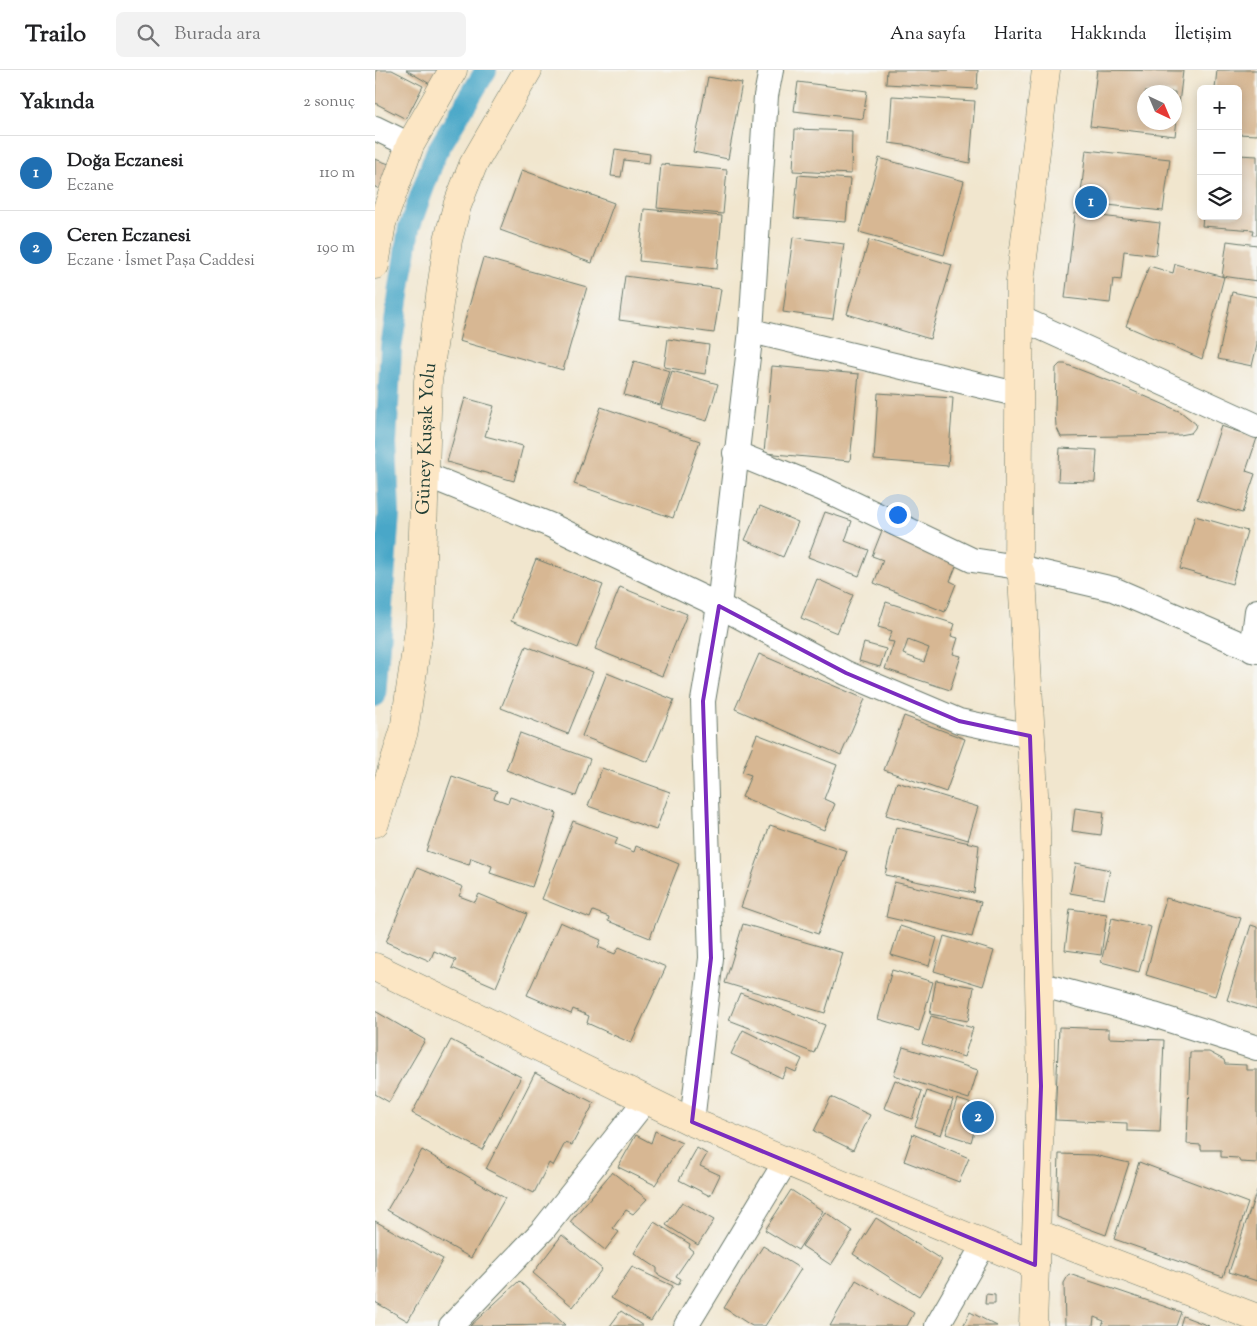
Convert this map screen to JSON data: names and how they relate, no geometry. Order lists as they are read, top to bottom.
{
  "streets": {
    "main road": ["Güney Kuşak Yolu"]
  },
  "north": "bottom right",
  "page": {
    "header": "Trailo",
    "search": "Burada ara",
    "nav": [
      "Ana sayfa",
      "Harita",
      "Hakkında",
      "İletişim"
    ],
    "heading": ["Yakında", "2 sonuç"],
    "map_buttons": ["+", "−"],
    "list": [
      {
        "mark": "1",
        "name": "Doğa Eczanesi",
        "note": "Eczane",
        "value": "110 m"
      },
      {
        "mark": "2",
        "name": "Ceren Eczanesi",
        "note": "Eczane · İsmet Paşa Caddesi",
        "value": "190 m"
      }
    ],
    "pins": ["1", "2"]
  }
}
